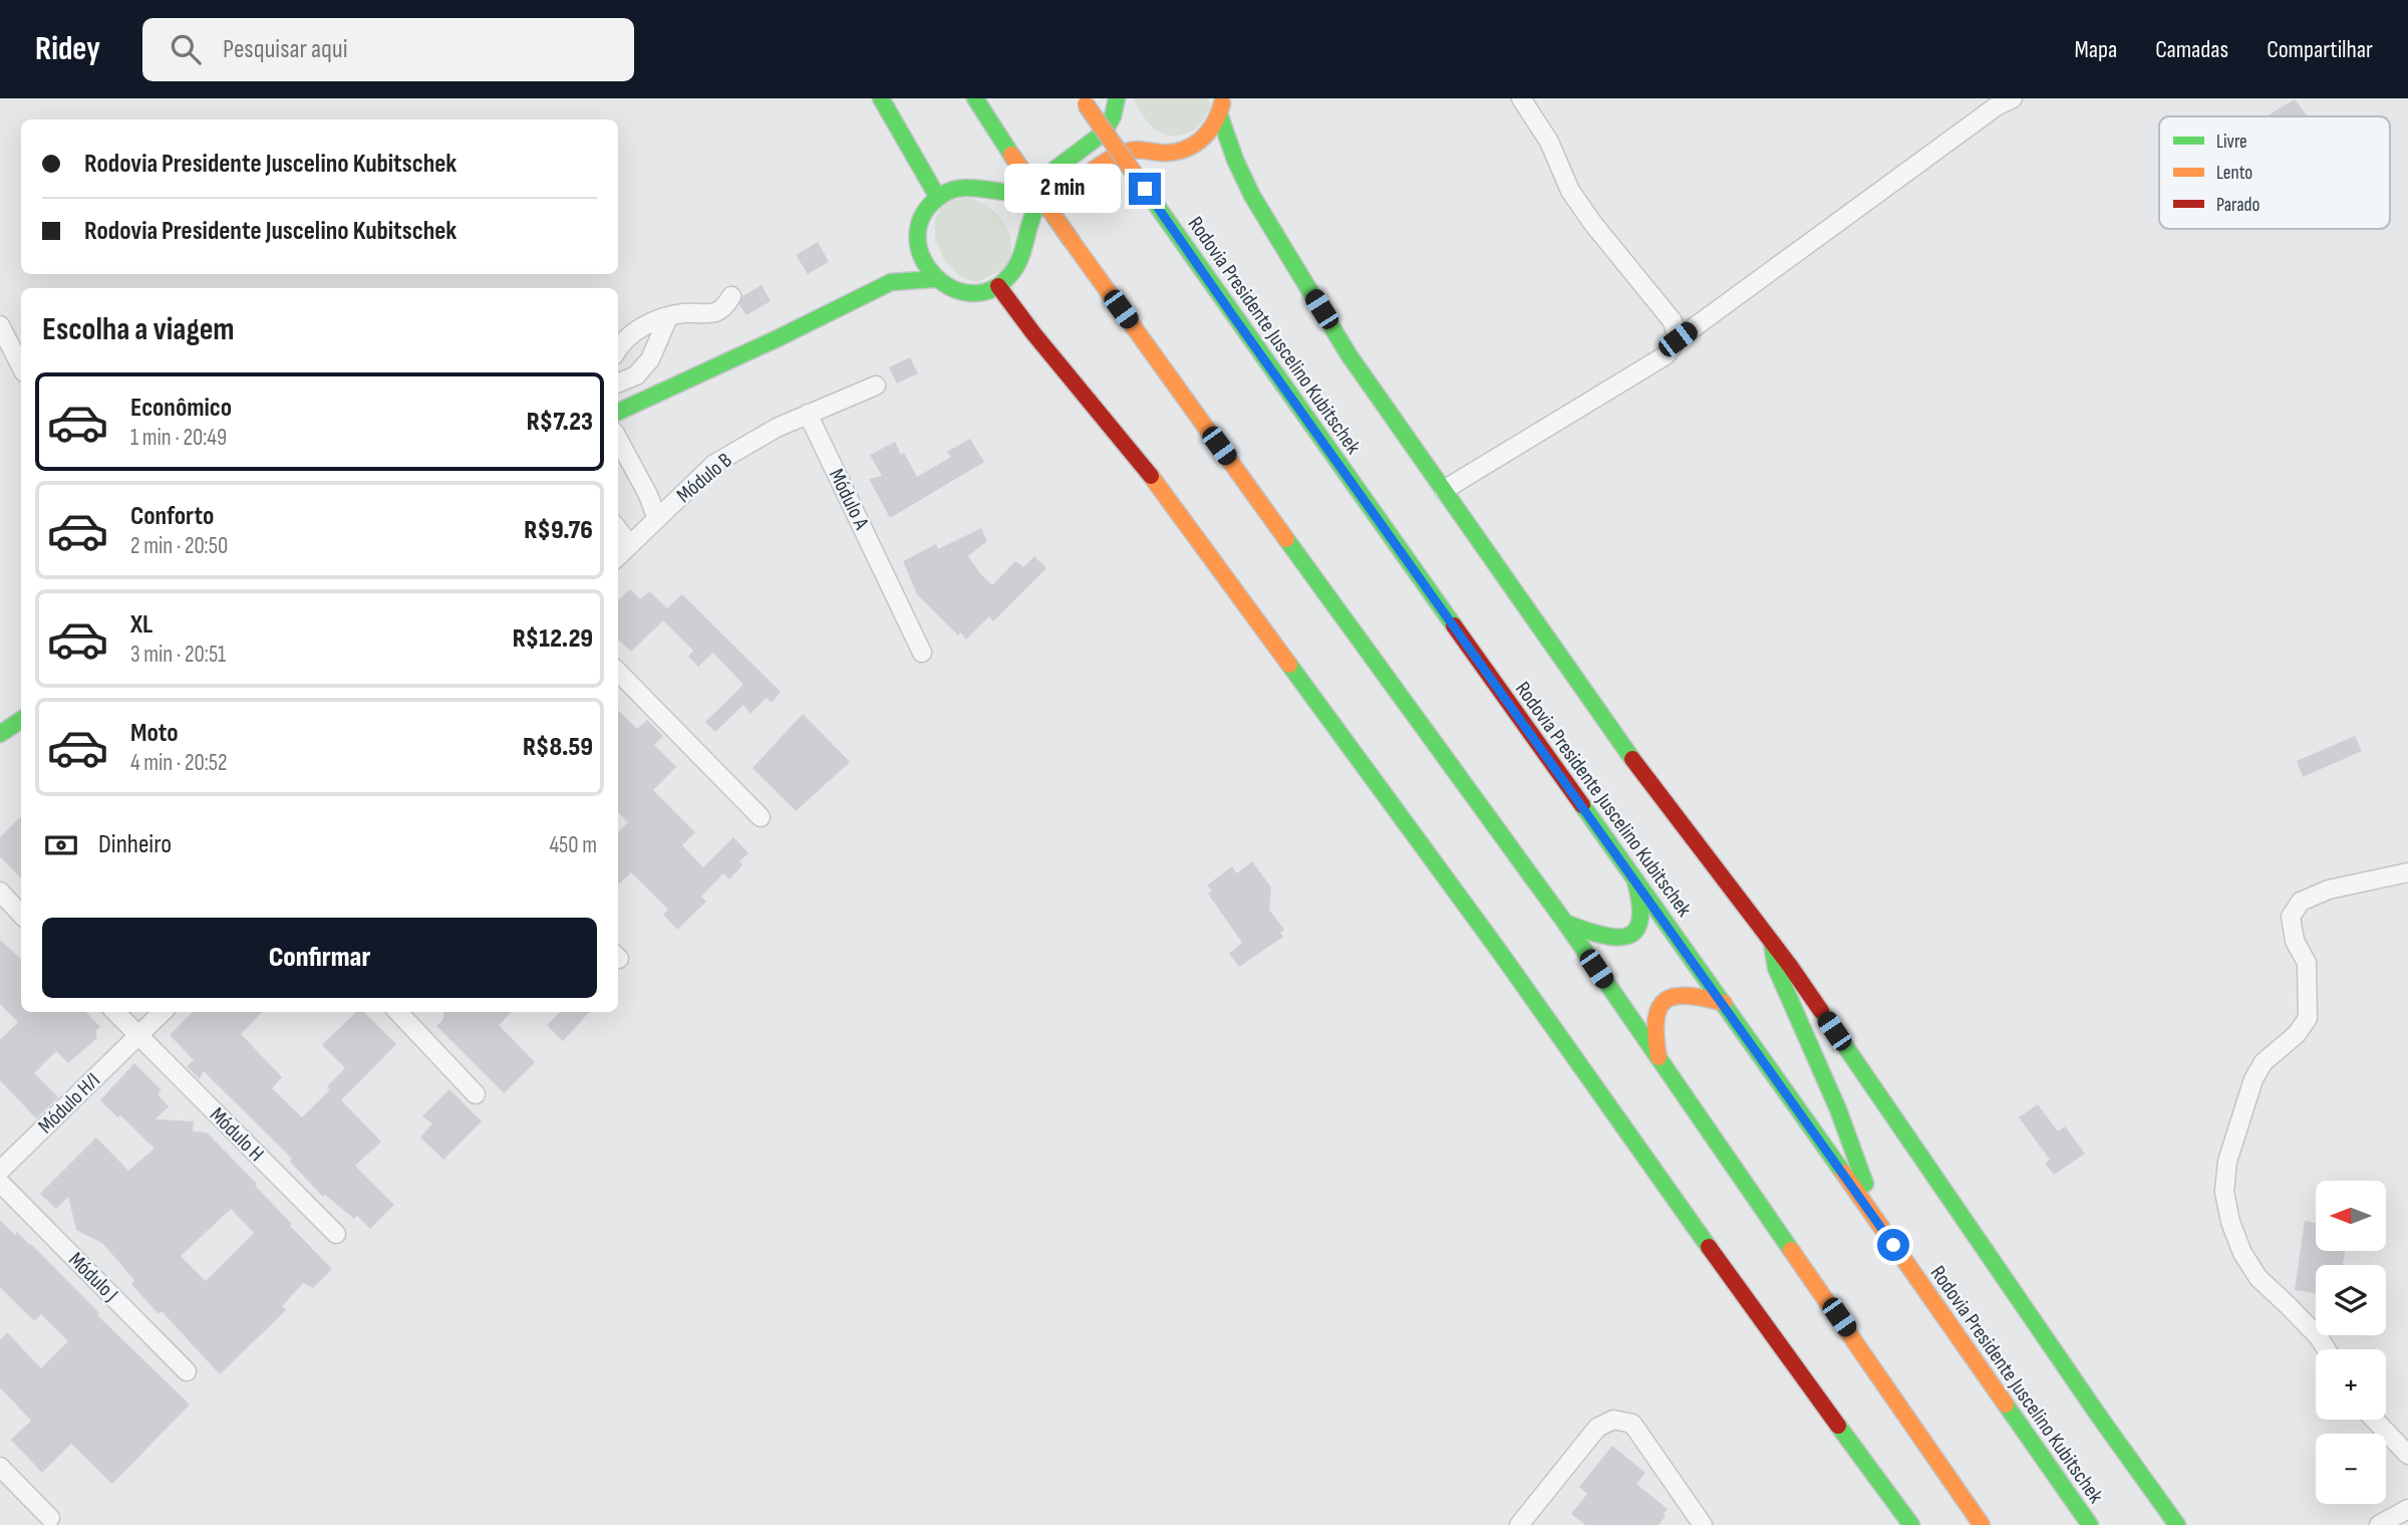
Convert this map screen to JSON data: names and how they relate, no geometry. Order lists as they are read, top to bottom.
{
  "streets": {
    "main road": ["Rodovia Presidente Juscelino Kubitschek"],
    "street": [
      "Módulo B",
      "Módulo A",
      "Módulo H/I",
      "Módulo H",
      "Módulo J"
    ]
  },
  "crossings": [
    ["Módulo B", "Módulo A"],
    ["Módulo H/I", "Módulo H"]
  ],
  "legend": ["Livre", "Lento", "Parado"],
  "north": "left",
  "page": {
    "header": "Ridey",
    "search": "Pesquisar aqui",
    "nav": ["Mapa", "Camadas", "Compartilhar"],
    "banner": ["Rodovia Presidente Juscelino Kubitschek", "Rodovia Presidente Juscelino Kubitschek"],
    "bubble": "2 min",
    "heading": "Escolha a viagem",
    "list": [
      {
        "name": "Econômico",
        "note": "1 min · 20:49",
        "value": "R$7.23"
      },
      {
        "name": "Conforto",
        "note": "2 min · 20:50",
        "value": "R$9.76"
      },
      {
        "name": "XL",
        "note": "3 min · 20:51",
        "value": "R$12.29"
      },
      {
        "name": "Moto",
        "note": "4 min · 20:52",
        "value": "R$8.59"
      }
    ],
    "pay": ["Dinheiro", "450 m"],
    "buttons": "Confirmar",
    "map_buttons": ["+", "−"]
  }
}
